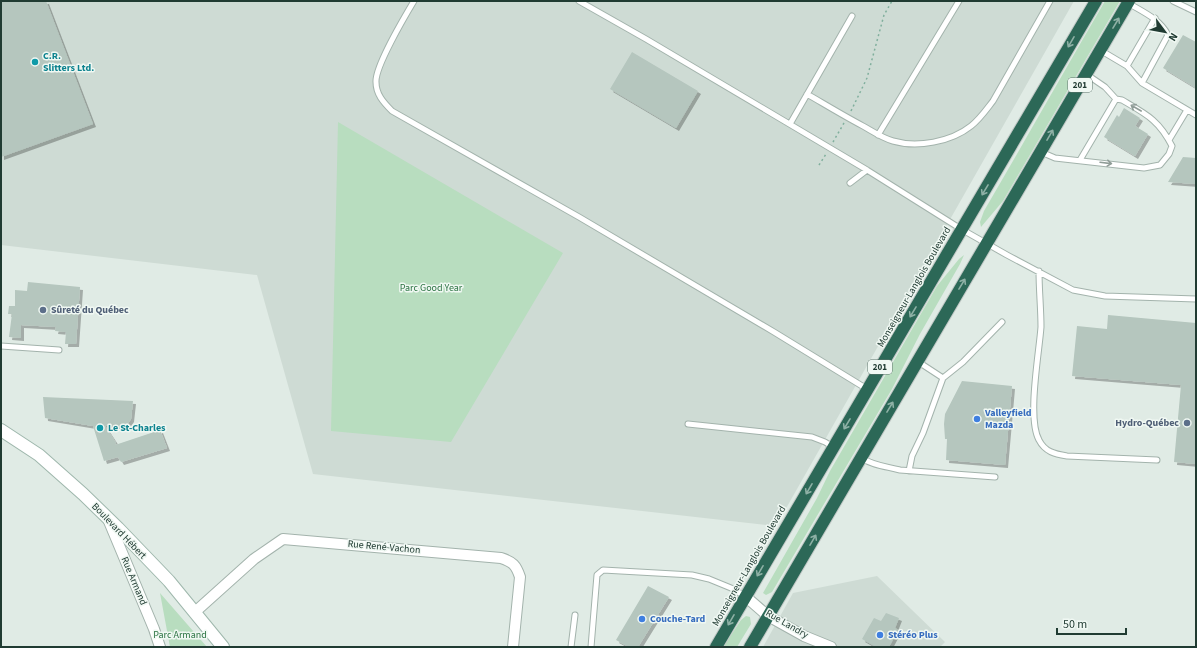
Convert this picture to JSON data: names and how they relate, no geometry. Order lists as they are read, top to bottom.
{
  "streets": {
    "highway": ["201", "Monseigneur-Langlois Boulevard"],
    "main road": ["Boulevard Hébert"],
    "street": ["Rue René-Vachon", "Rue Armand", "Rue Landry"]
  },
  "crossings": [
    ["201", "Rue Landry"],
    ["Monseigneur-Langlois Boulevard", "Rue Landry"],
    ["Boulevard Hébert", "Rue René-Vachon"],
    ["Boulevard Hébert", "Rue Armand"]
  ],
  "parks": ["Parc Good Year", "Parc Armand"],
  "places": [
    "C.R. Slitters Ltd.",
    "Sûreté du Québec",
    "Valleyfield Mazda",
    "Hydro-Québec",
    "Le St-Charles",
    "Couche-Tard",
    "Stéréo Plus"
  ],
  "scale_bar": "50 m",
  "north": "bottom right"
}
